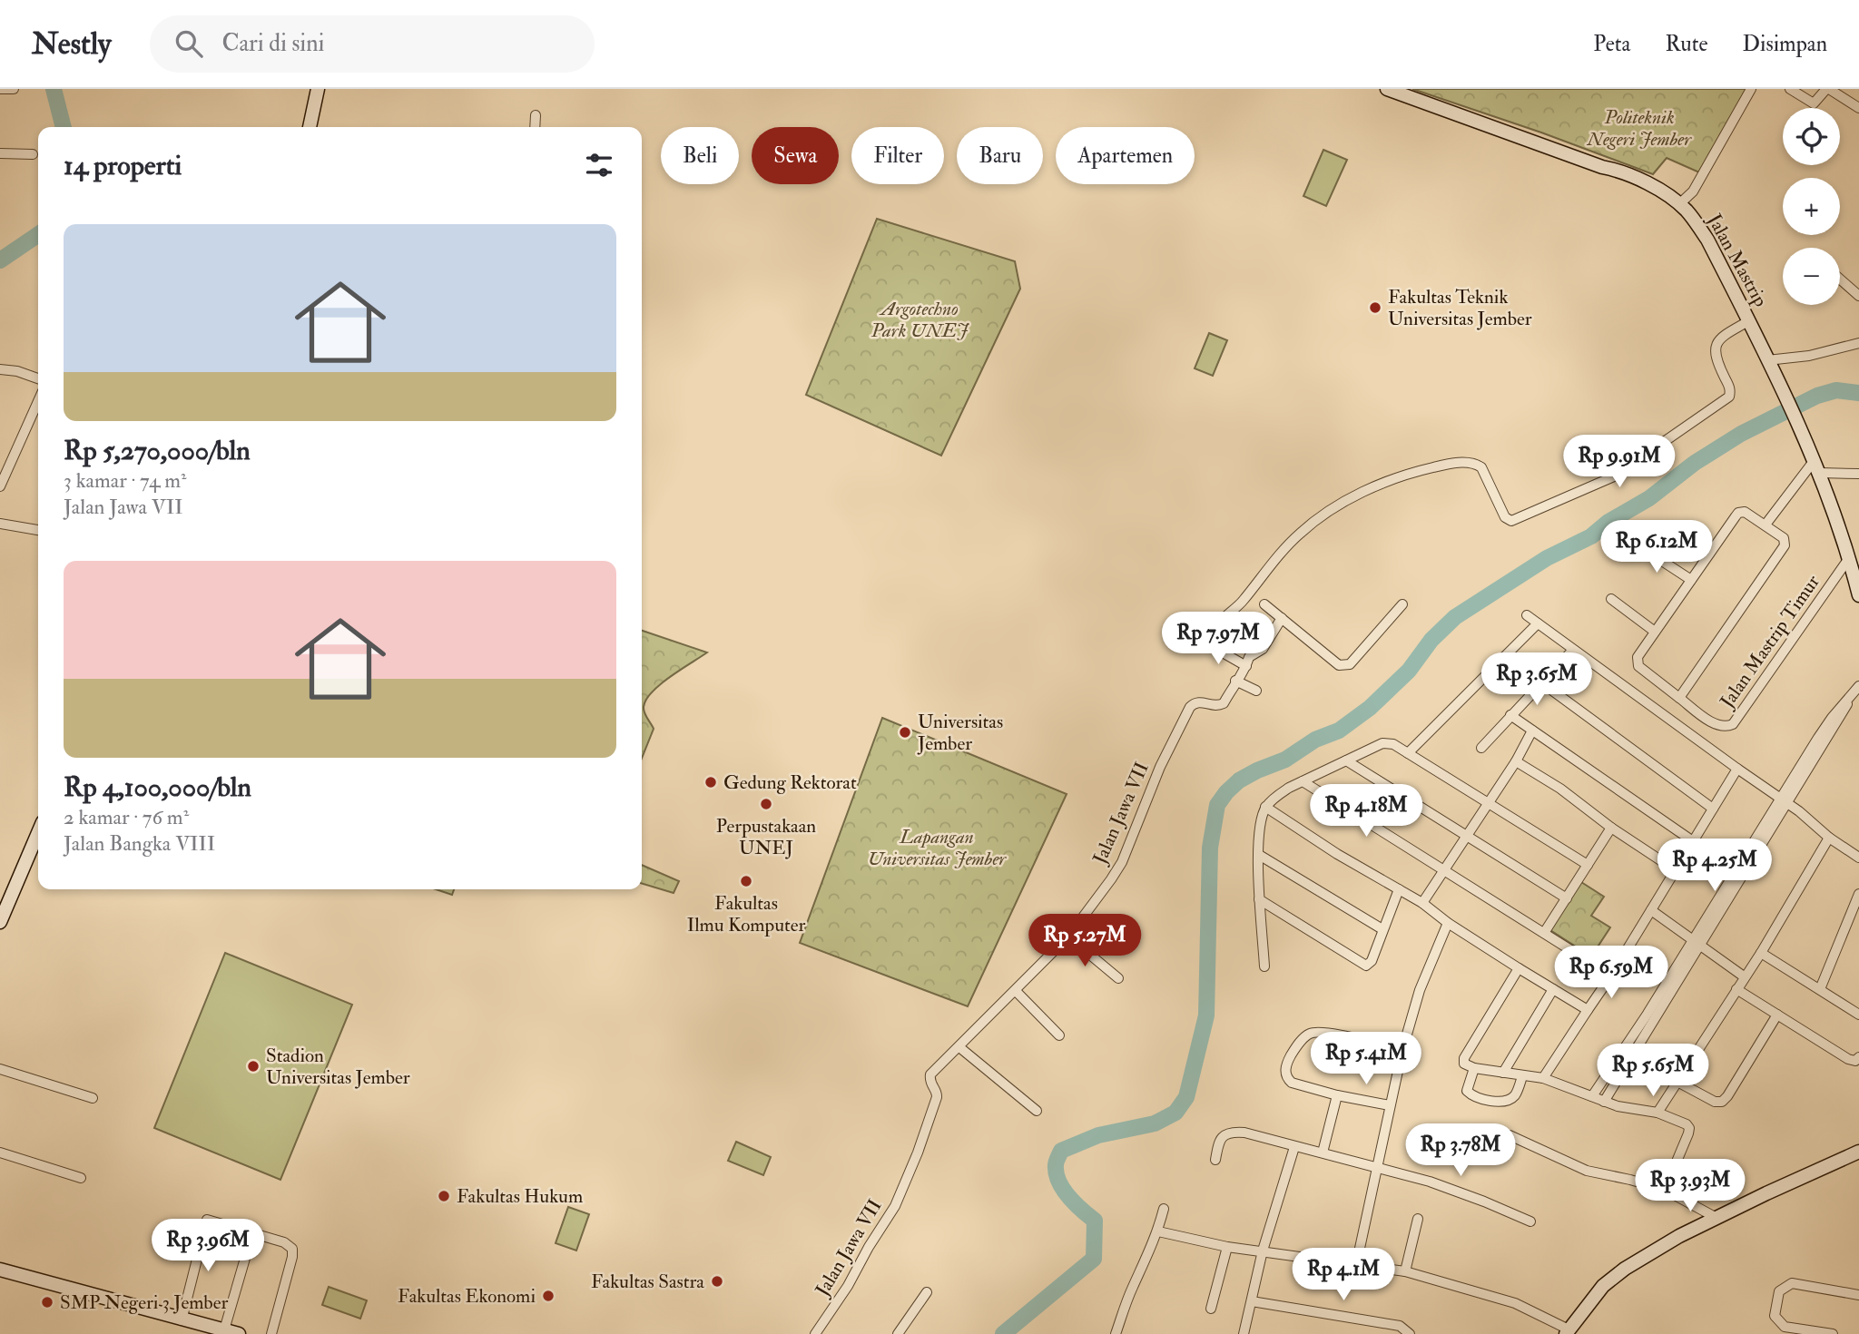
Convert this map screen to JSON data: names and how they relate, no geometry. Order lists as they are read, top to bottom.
{
  "streets": {
    "main road": ["Jalan Mastrip"],
    "street": ["Jalan Mastrip Timur", "Jalan Jawa VII"]
  },
  "crossings": [
    ["Jalan Mastrip", "Jalan Mastrip Timur"]
  ],
  "parks": ["Politeknik Negeri Jember", "Argotechno Park UNEJ", "Lapangan Universitas Jember"],
  "places": [
    "Fakultas Teknik Universitas Jember",
    "Universitas Jember",
    "Gedung Rektorat",
    "Perpustakaan UNEJ",
    "Fakultas Ilmu Komputer",
    "Stadion Universitas Jember",
    "Fakultas Hukum",
    "Fakultas Sastra",
    "Fakultas Ekonomi",
    "SMP Negeri 3 Jember"
  ],
  "page": {
    "header": "Nestly",
    "search": "Cari di sini",
    "nav": ["Peta", "Rute", "Disimpan"],
    "map_buttons": ["+", "−"],
    "chip": [
      "Beli",
      "Sewa",
      "Filter",
      "Baru",
      "Apartemen"
    ],
    "heading": "14 properti",
    "list": [
      {
        "name": "Rp 5,270,000/bln",
        "note": "3 kamar · 74 m² · Jalan Jawa VII"
      },
      {
        "name": "Rp 4,100,000/bln",
        "note": "2 kamar · 76 m² · Jalan Bangka VIII"
      }
    ],
    "price": [
      "Rp 9.91M",
      "Rp 6.12M",
      "Rp 7.97M",
      "Rp 3.65M",
      "Rp 4.18M",
      "Rp 4.25M",
      "Rp 5.27M",
      "Rp 6.59M",
      "Rp 5.41M",
      "Rp 5.65M",
      "Rp 3.78M",
      "Rp 3.93M",
      "Rp 3.96M",
      "Rp 4.1M"
    ]
  }
}
